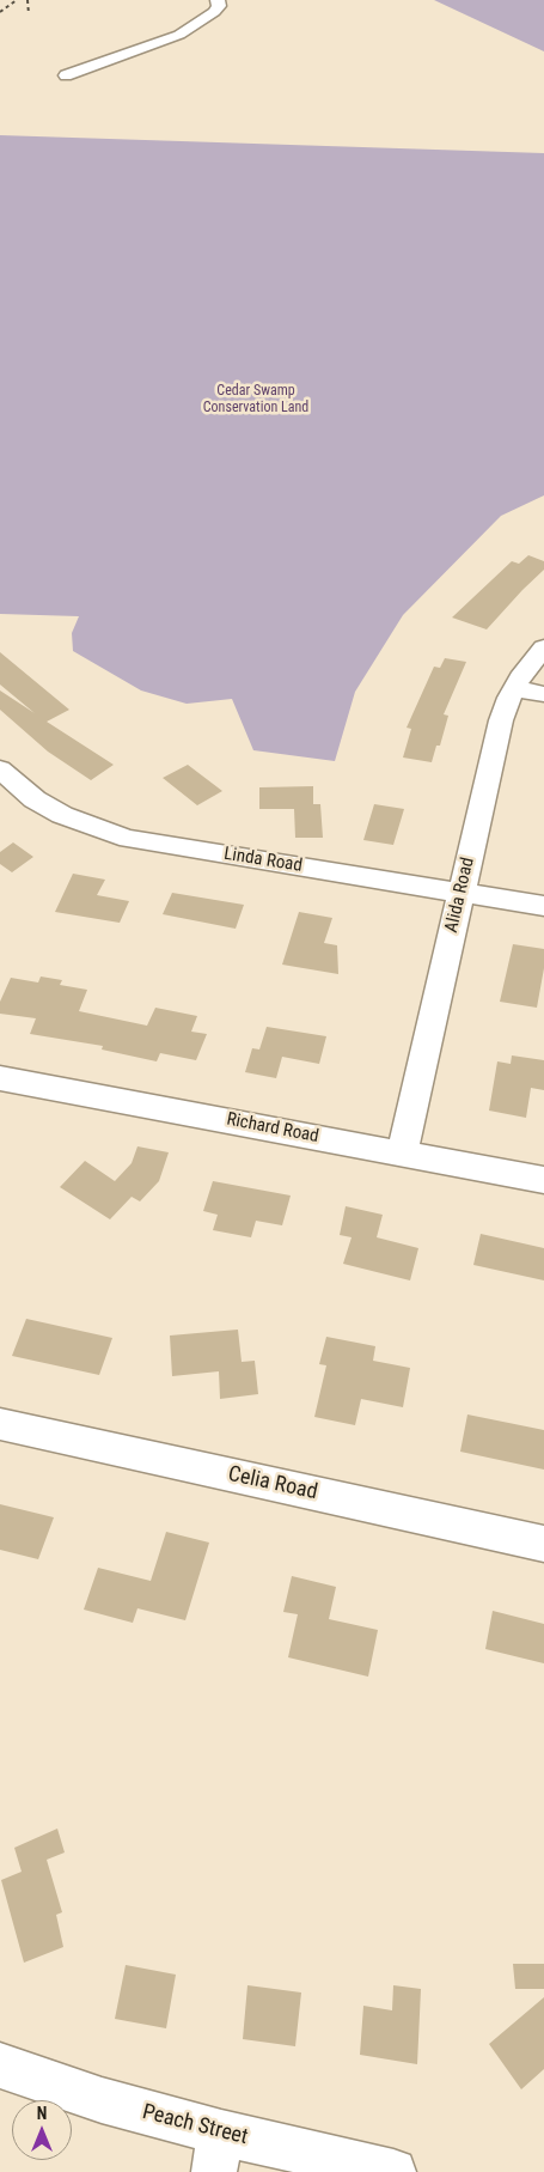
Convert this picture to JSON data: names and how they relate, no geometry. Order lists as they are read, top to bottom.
{
  "streets": {
    "street": [
      "Linda Road",
      "Alida Road",
      "Richard Road",
      "Celia Road",
      "Peach Street"
    ]
  },
  "crossings": [
    ["Linda Road", "Alida Road"],
    ["Alida Road", "Richard Road"]
  ],
  "parks": ["Cedar Swamp Conservation Land"],
  "north": "top"
}
